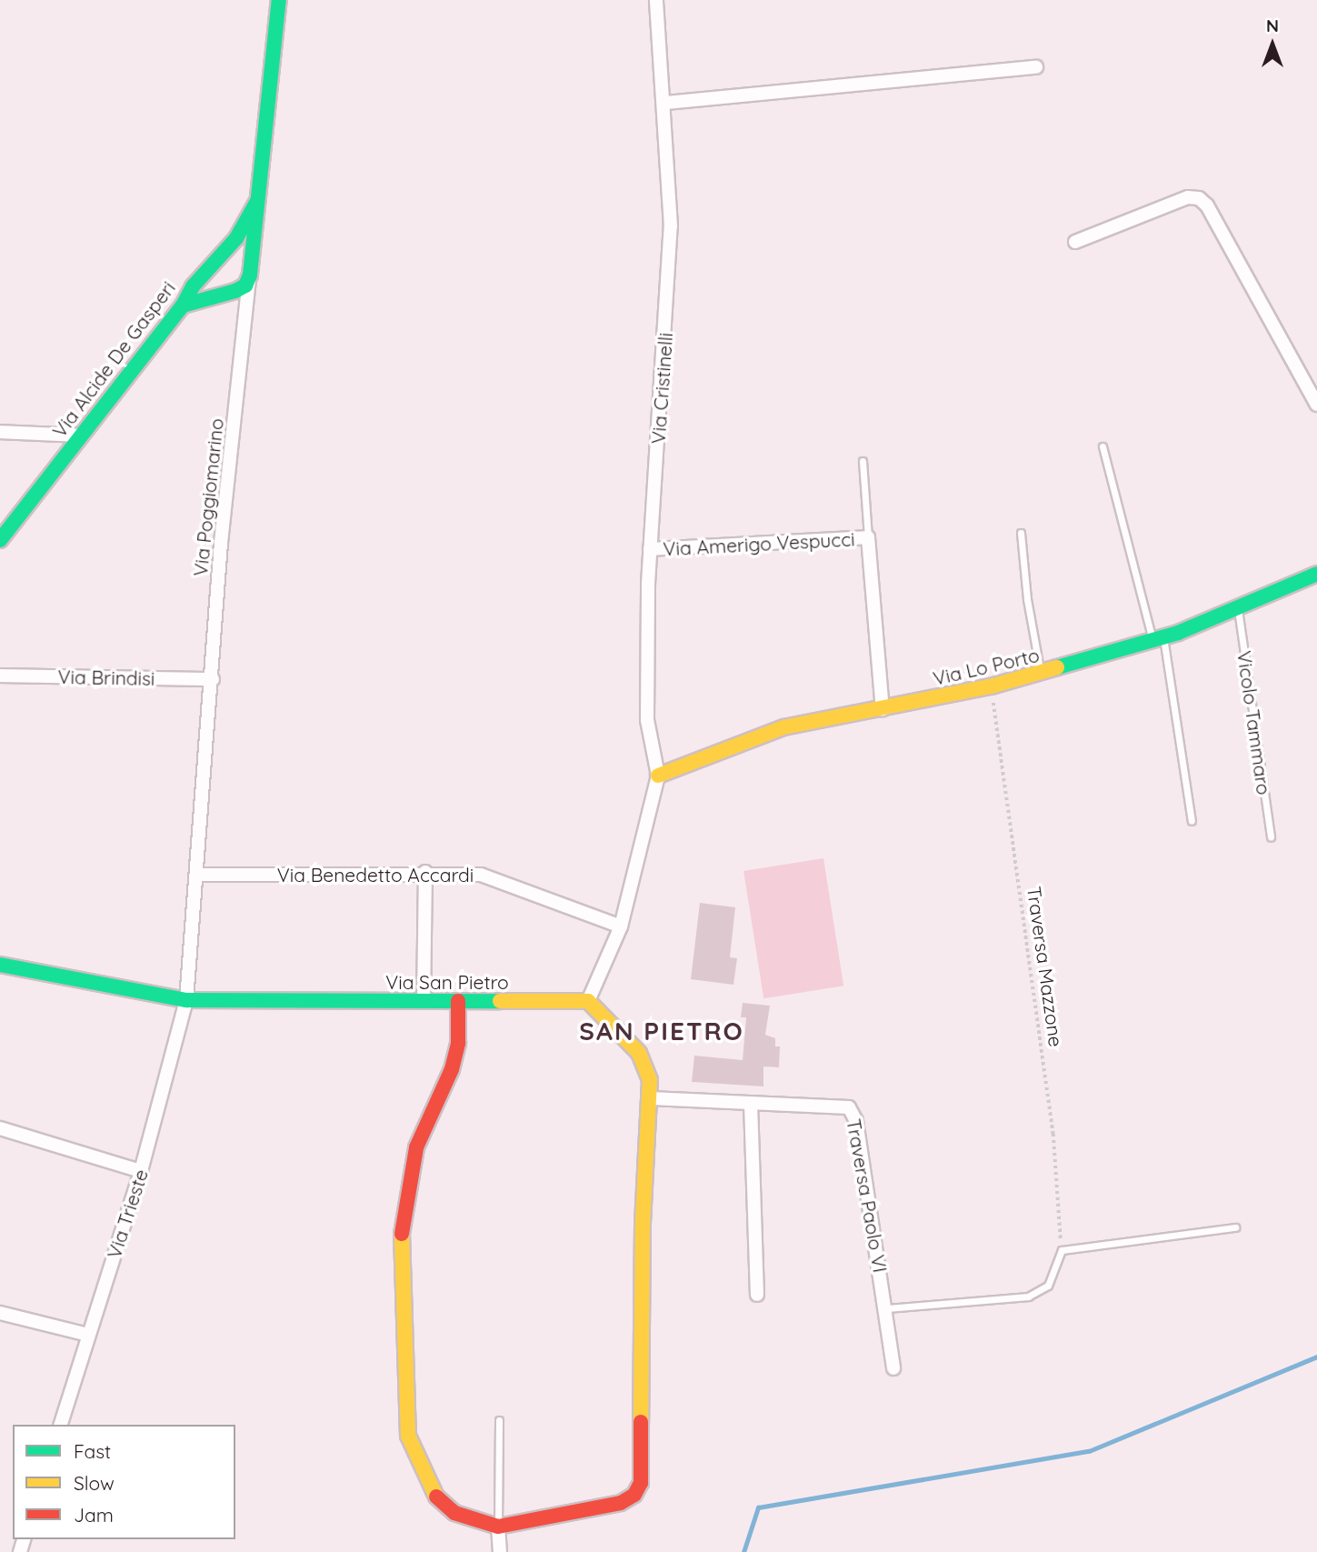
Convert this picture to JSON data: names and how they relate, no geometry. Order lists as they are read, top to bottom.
{
  "streets": {
    "street": [
      "Via Alcide De Gasperi",
      "Via Cristinelli",
      "Via Poggiomarino",
      "Via Amerigo Vespucci",
      "Via Lo Porto",
      "Via Brindisi",
      "Via Benedetto Accardi",
      "Via San Pietro",
      "Traversa Paolo VI",
      "Via Trieste"
    ],
    "lane": ["Vicolo Tammaro"],
    "path": ["Traversa Mazzone"]
  },
  "crossings": [
    ["Via Alcide De Gasperi", "Via Poggiomarino"],
    ["Via Cristinelli", "Via Amerigo Vespucci"],
    ["Via Cristinelli", "Via Lo Porto"],
    ["Via Poggiomarino", "Via Brindisi"],
    ["Via Poggiomarino", "Via Benedetto Accardi"],
    ["Via Poggiomarino", "Via San Pietro"],
    ["Via Poggiomarino", "Via Trieste"],
    ["Via Amerigo Vespucci", "Via Lo Porto"],
    ["Via Lo Porto", "Vicolo Tammaro"],
    ["Via Lo Porto", "Traversa Mazzone"],
    ["Via San Pietro", "Via Trieste"]
  ],
  "districts": ["SAN PIETRO"],
  "legend": ["Fast", "Slow", "Jam"],
  "north": "top"
}
